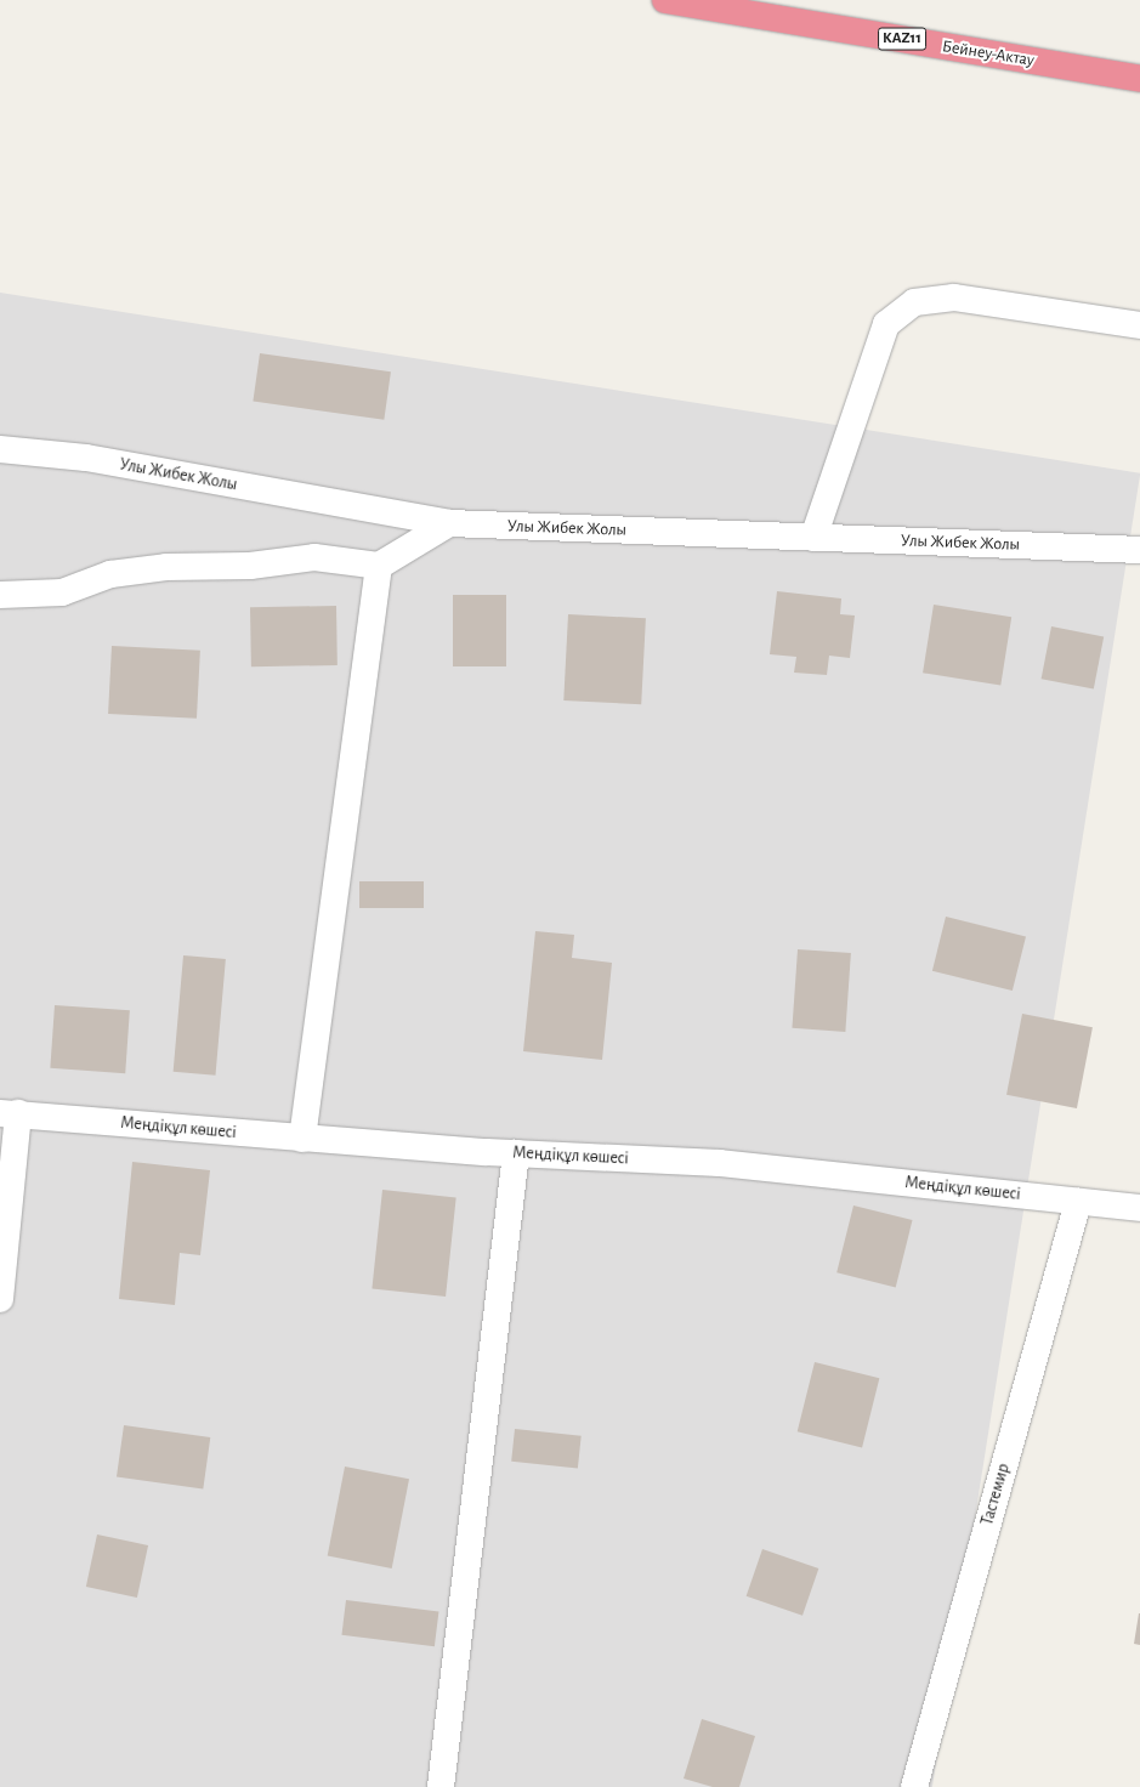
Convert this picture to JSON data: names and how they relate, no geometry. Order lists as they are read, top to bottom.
{
  "streets": {
    "highway": ["KAZ11", "Бейнеу-Актау"],
    "street": ["Улы Жибек Жолы", "Меңдіқұл көшесі", "Тастемир"]
  },
  "crossings": [
    ["Меңдіқұл көшесі", "Тастемир"]
  ]
}
